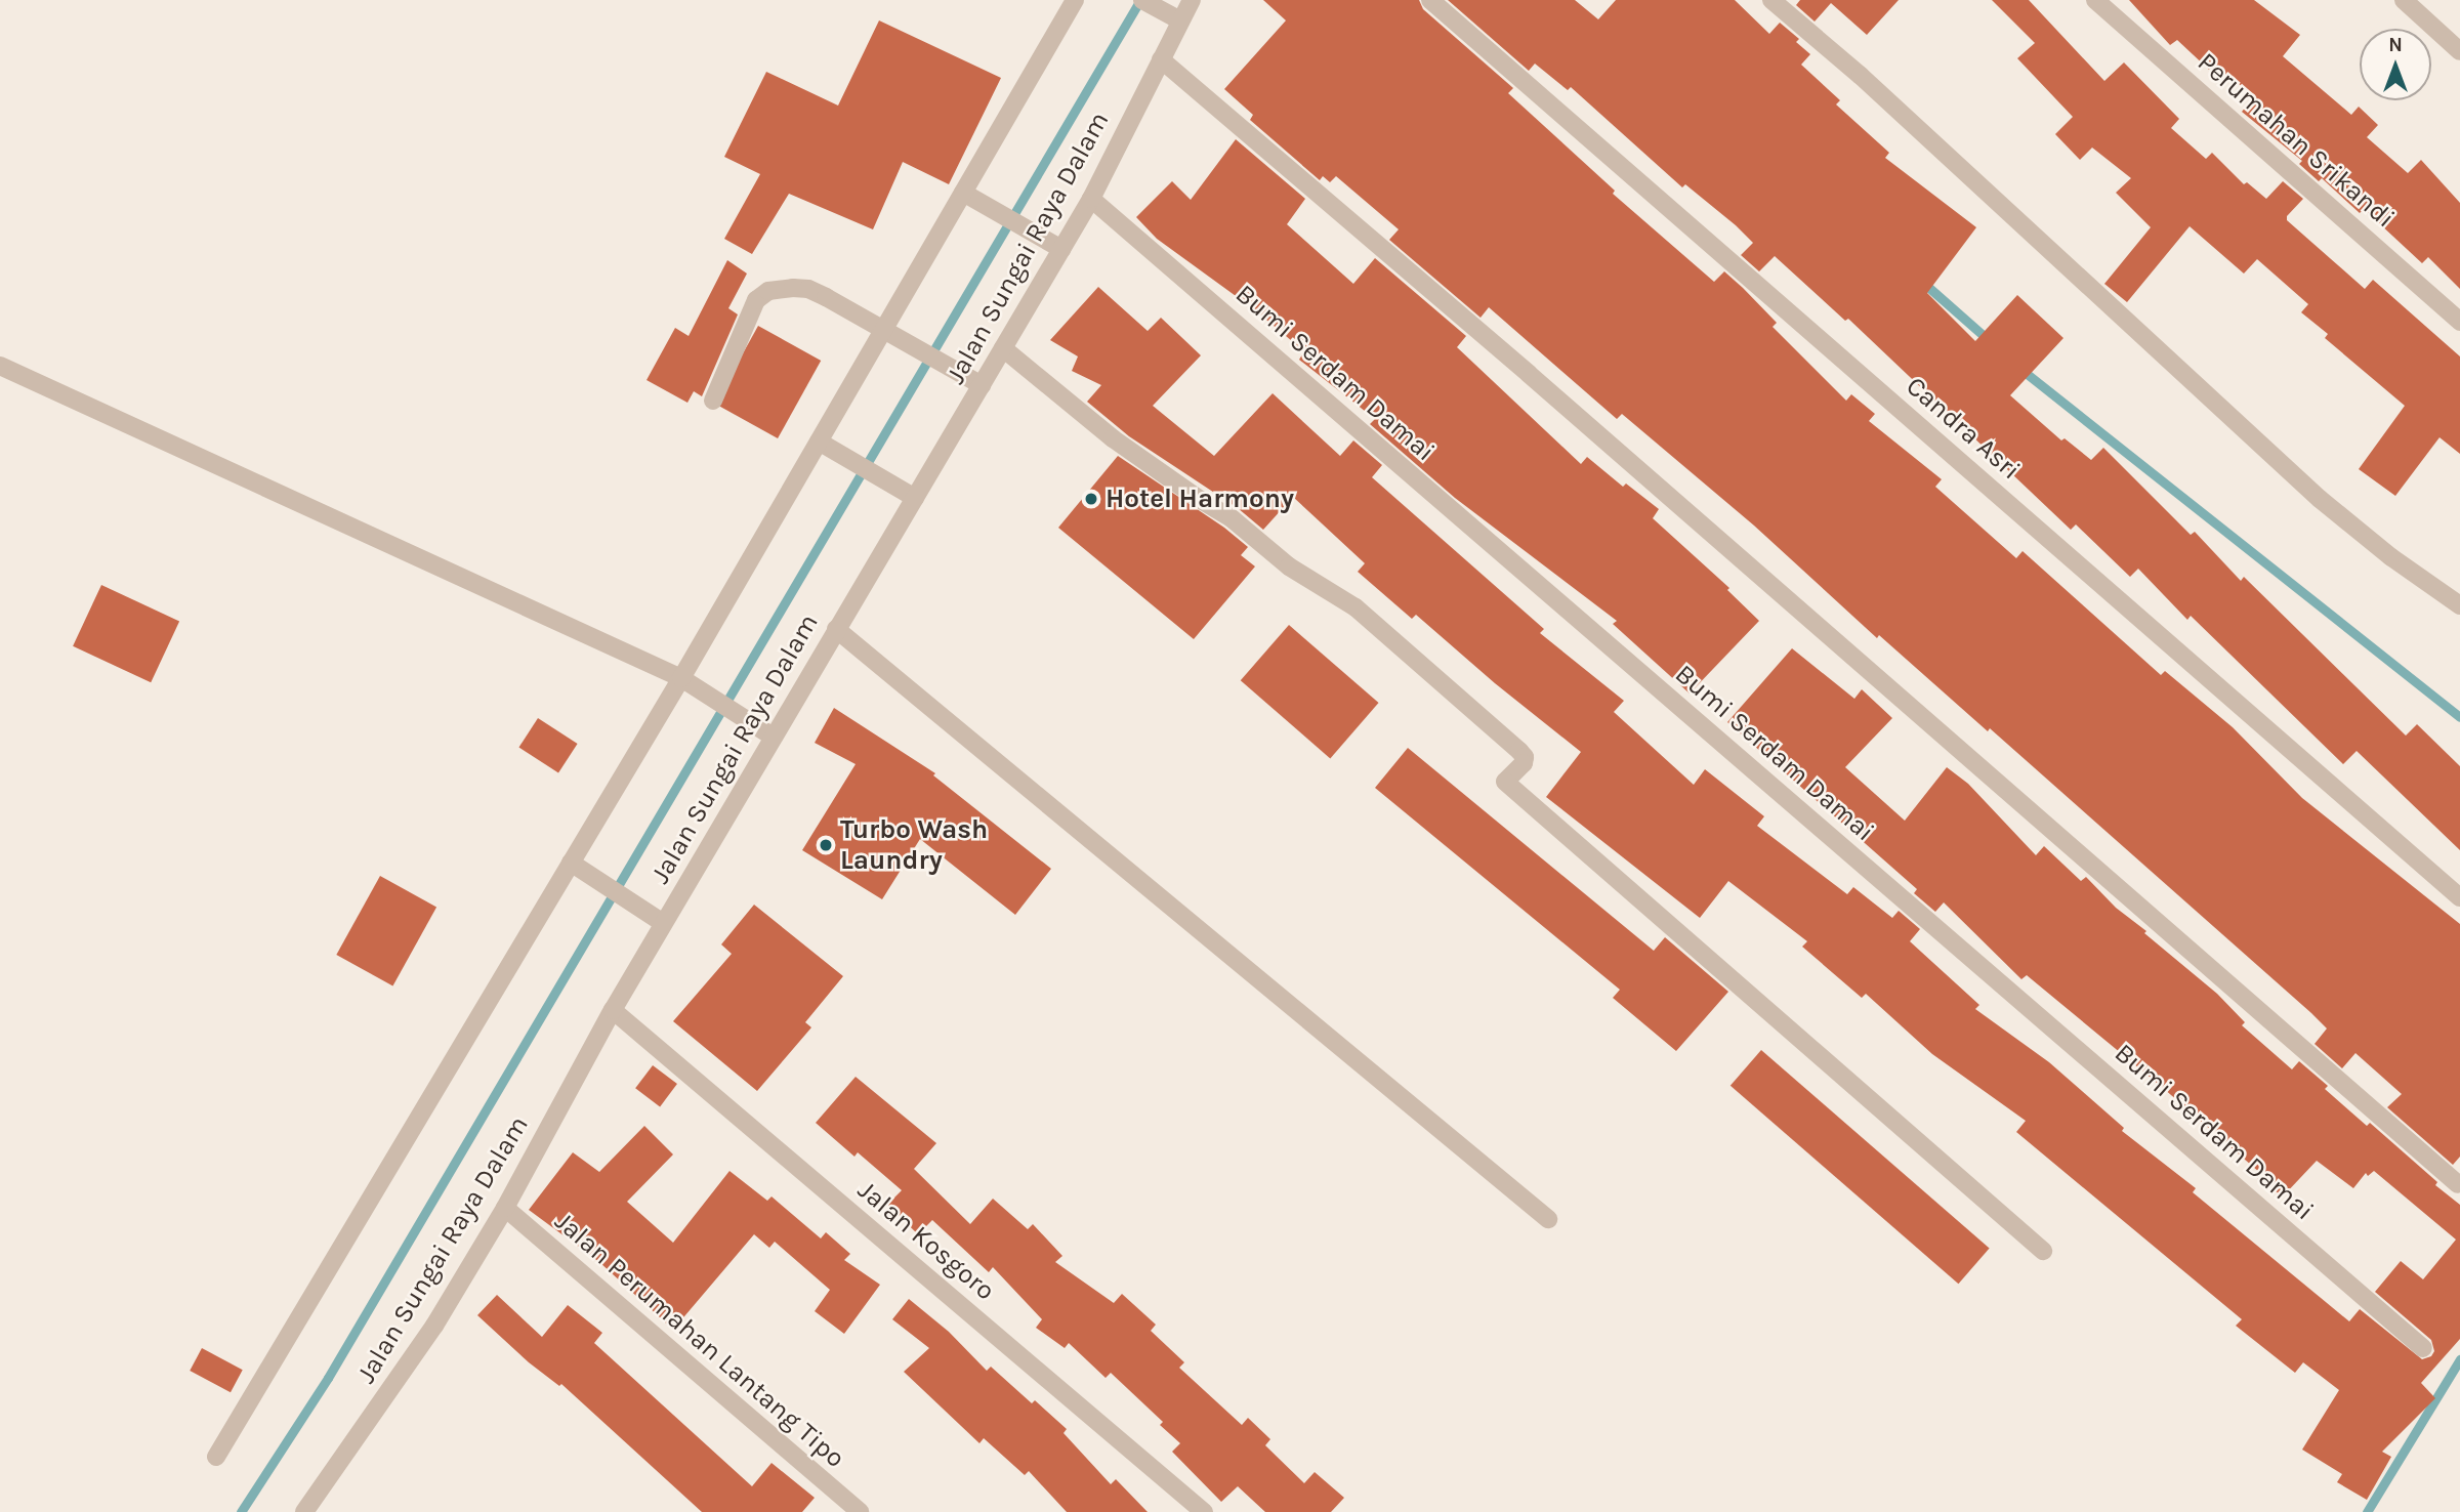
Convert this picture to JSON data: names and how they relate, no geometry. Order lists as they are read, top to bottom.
{
  "streets": {
    "street": [
      "Perumahan Srikandi",
      "Jalan Sungai Raya Dalam",
      "Bumi Serdam Damai",
      "Candra Asri",
      "Jalan Kosgoro",
      "Jalan Perumahan Lantang Tipo"
    ]
  },
  "crossings": [
    ["Jalan Sungai Raya Dalam", "Bumi Serdam Damai"],
    ["Jalan Sungai Raya Dalam", "Jalan Kosgoro"],
    ["Jalan Sungai Raya Dalam", "Jalan Perumahan Lantang Tipo"]
  ],
  "places": ["Hotel Harmony", "Turbo Wash Laundry"],
  "north": "top"
}
